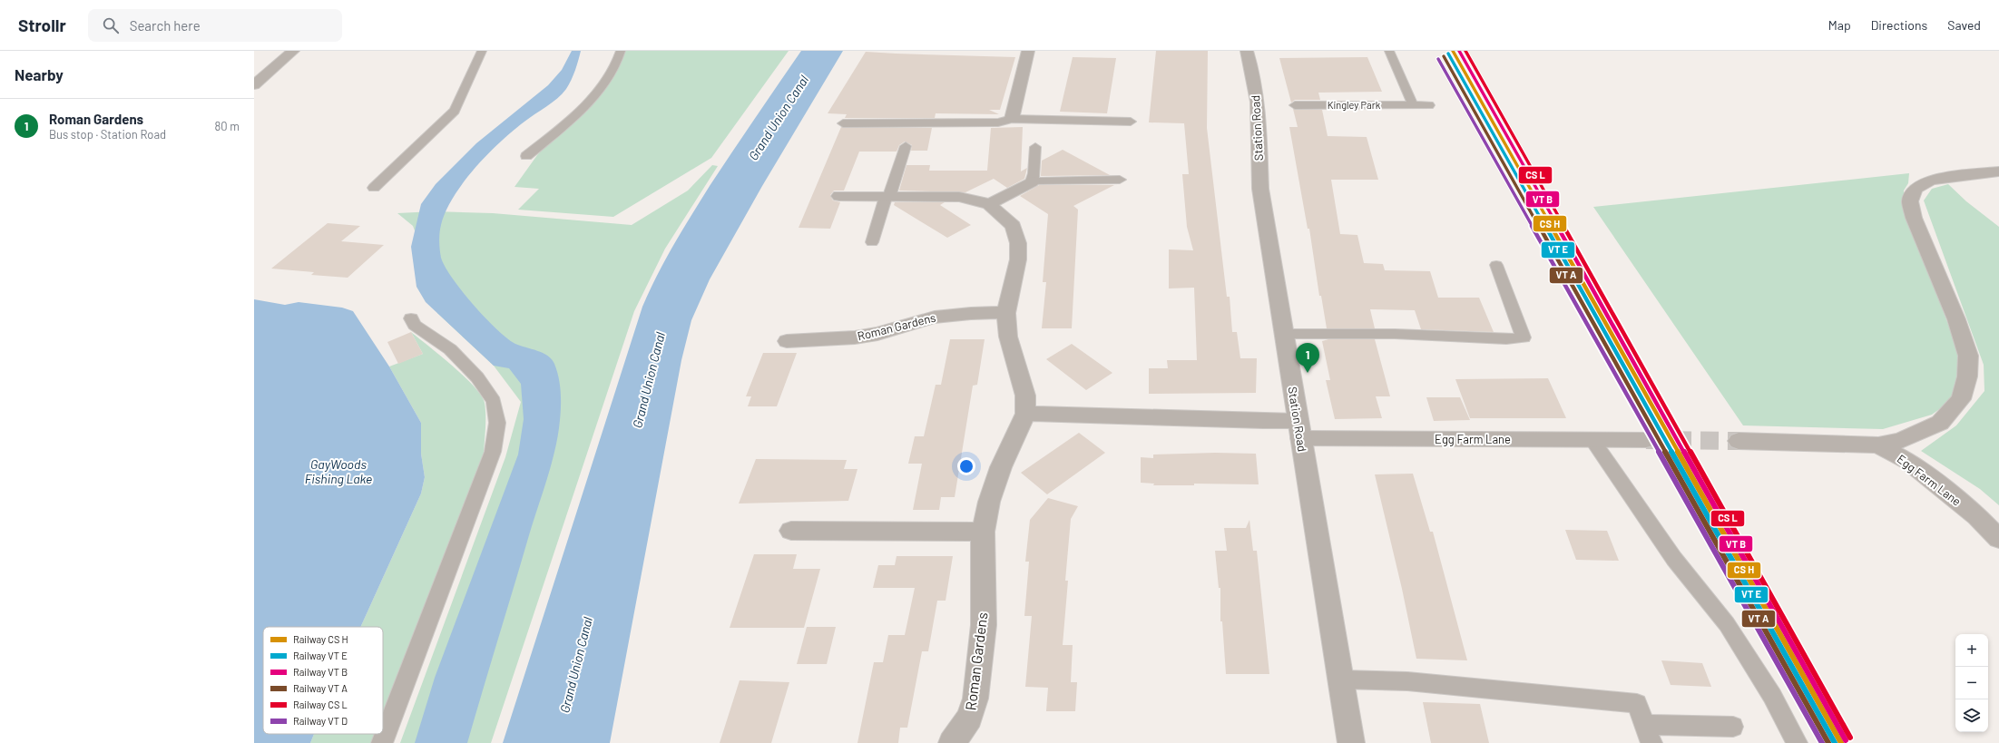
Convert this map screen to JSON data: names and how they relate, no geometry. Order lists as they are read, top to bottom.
{
  "streets": {
    "street": ["Station Road", "Roman Gardens", "Egg Farm Lane"],
    "lane": ["Kingley Park"]
  },
  "crossings": [
    ["Station Road", "Egg Farm Lane"]
  ],
  "water": ["Grand Union Canal", "GayWoods Fishing Lake"],
  "legend": [
    "Railway CS H",
    "Railway VT E",
    "Railway VT B",
    "Railway VT A",
    "Railway CS L",
    "Railway VT D"
  ],
  "page": {
    "header": "Strollr",
    "search": "Search here",
    "nav": ["Map", "Directions", "Saved"],
    "heading": "Nearby",
    "list": [
      {
        "mark": "1",
        "name": "Roman Gardens",
        "note": "Bus stop · Station Road",
        "value": "80 m"
      }
    ],
    "pins": "1",
    "map_buttons": ["+", "−"]
  }
}
